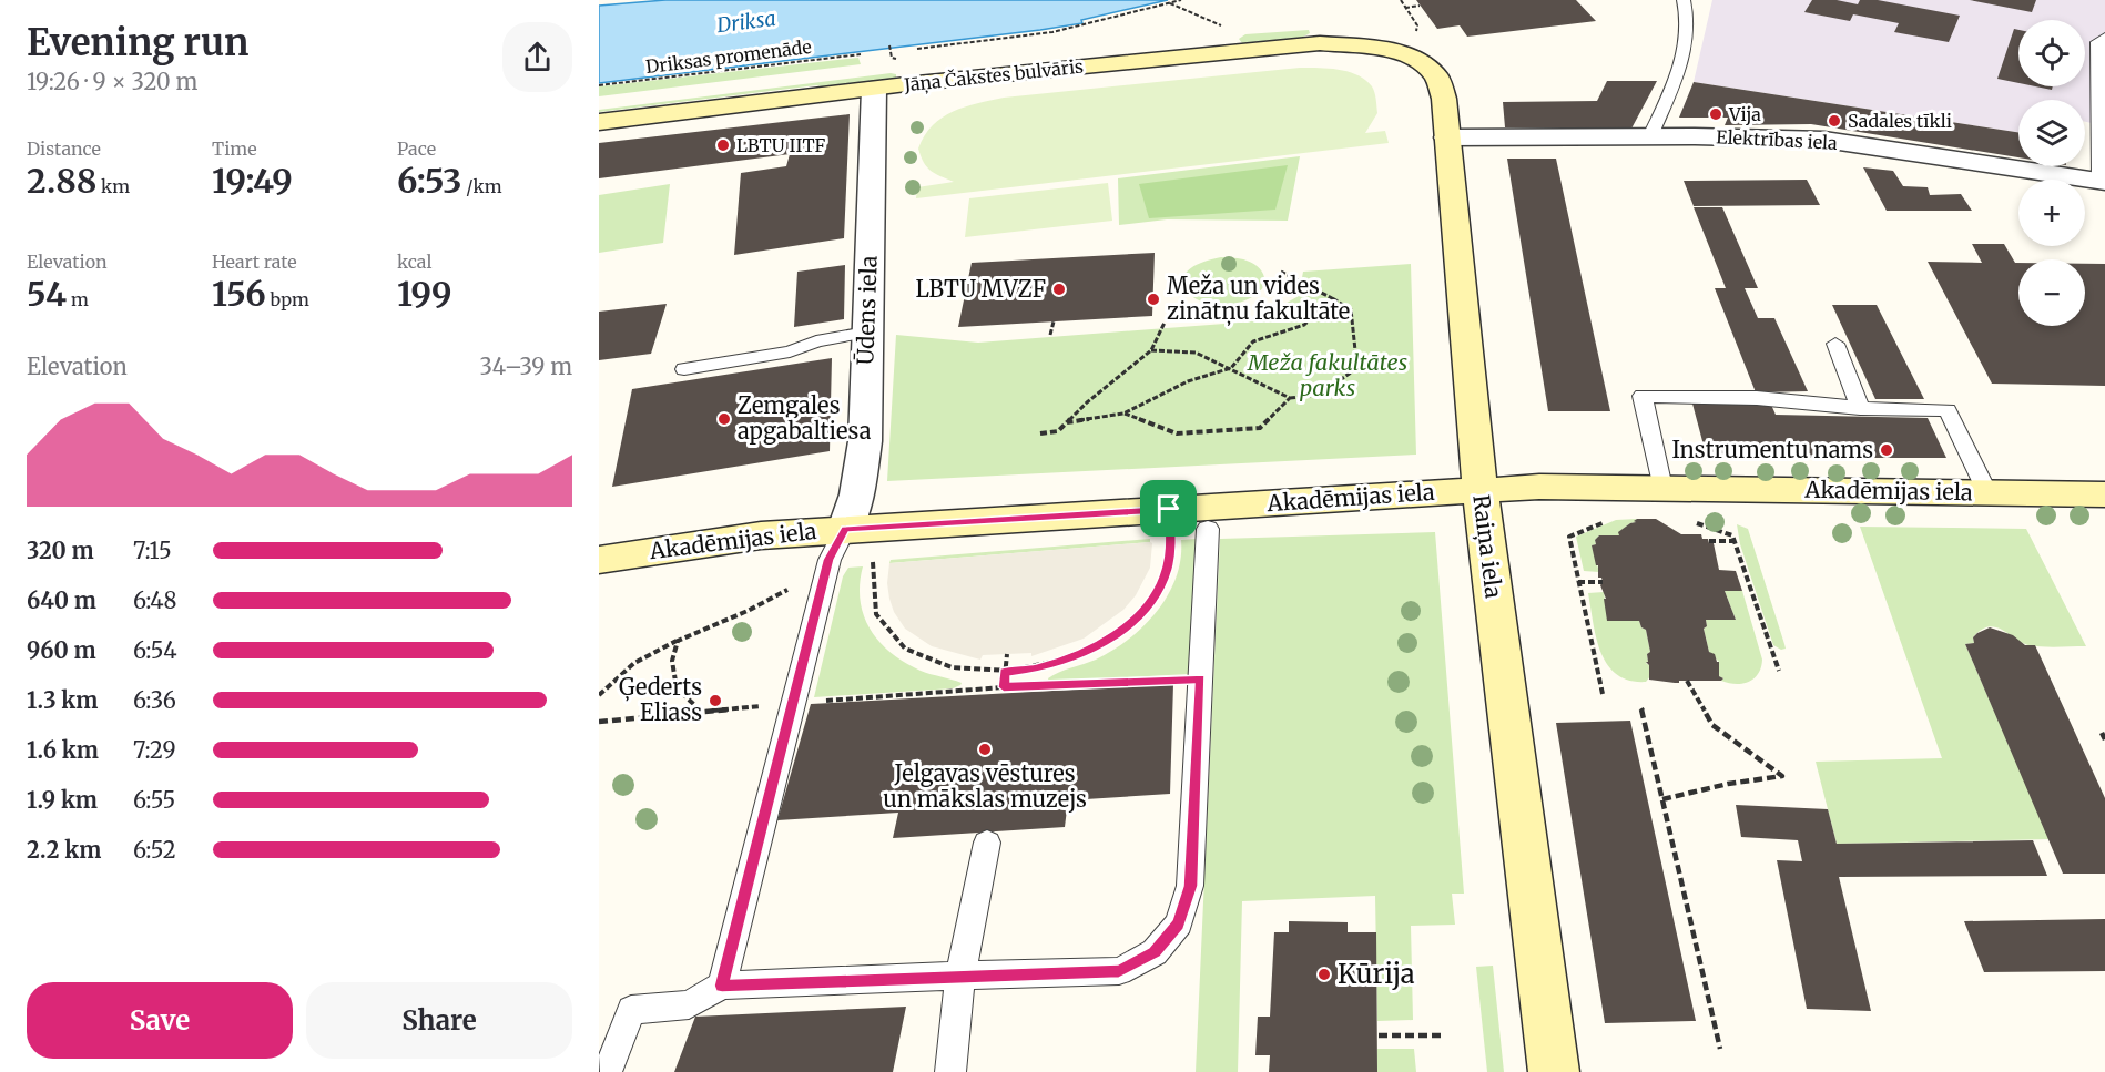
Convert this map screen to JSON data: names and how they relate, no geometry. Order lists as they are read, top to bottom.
{
  "streets": {
    "street": [
      "Jāņa Čakstes bulvāris",
      "Elektrības iela",
      "Ūdens iela",
      "Akadēmijas iela",
      "Raiņa iela"
    ],
    "path": ["Driksas promenāde"]
  },
  "crossings": [
    ["Jāņa Čakstes bulvāris", "Ūdens iela"],
    ["Jāņa Čakstes bulvāris", "Raiņa iela"],
    ["Elektrības iela", "Raiņa iela"],
    ["Ūdens iela", "Akadēmijas iela"],
    ["Akadēmijas iela", "Raiņa iela"]
  ],
  "water": ["Driksa"],
  "parks": ["Meža fakultātes parks"],
  "places": [
    "Vija",
    "Sadales tīkli",
    "LBTU IITF",
    "LBTU MVZF",
    "Meža un vides zinātņu fakultāte",
    "Zemgales apgabaltiesa",
    "Instrumentu nams",
    "Ģederts Eliass",
    "Jelgavas vēstures un mākslas muzejs",
    "Kūrija"
  ],
  "page": {
    "heading": ["Evening run", "19:26 · 9 × 320 m"],
    "map_buttons": ["+", "−"],
    "stats": [
      ["Distance", "2.88 km"],
      ["Time", "19:49"],
      ["Pace", "6:53 /km"],
      ["Elevation", "54 m"],
      ["Heart rate", "156 bpm"],
      ["kcal", "199"]
    ],
    "chart": ["Elevation", "34–39 m"],
    "list": [
      {
        "name": "320 m",
        "note": "7:15"
      },
      {
        "name": "640 m",
        "note": "6:48"
      },
      {
        "name": "960 m",
        "note": "6:54"
      },
      {
        "name": "1.3 km",
        "note": "6:36"
      },
      {
        "name": "1.6 km",
        "note": "7:29"
      },
      {
        "name": "1.9 km",
        "note": "6:55"
      },
      {
        "name": "2.2 km",
        "note": "6:52"
      }
    ],
    "buttons": ["Save", "Share"]
  }
}
